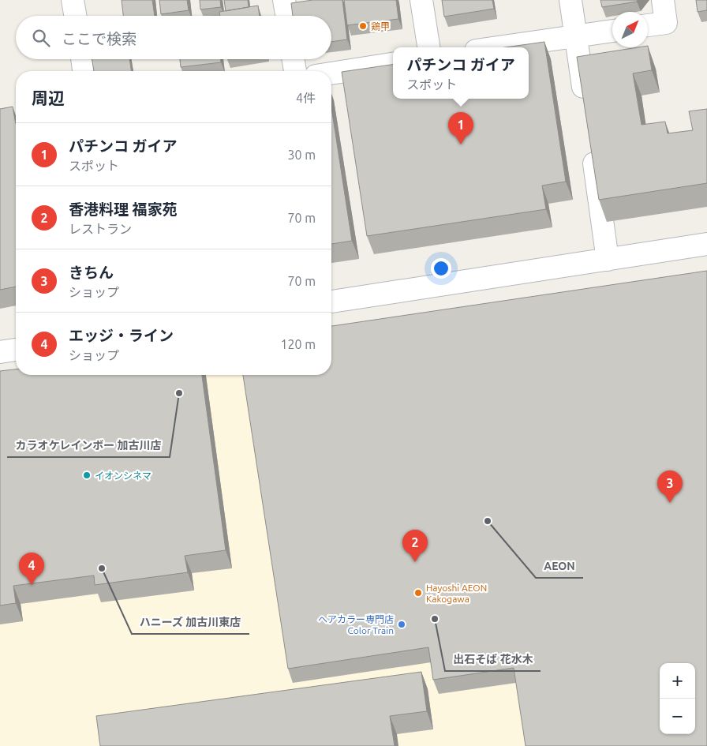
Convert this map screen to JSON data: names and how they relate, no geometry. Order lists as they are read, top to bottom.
{
  "places": [
    "鶏甲",
    "カラオケレインボー 加古川店",
    "イオンシネマ",
    "AEON",
    "ハニーズ 加古川東店",
    "Hayoshi AEON Kakogawa",
    "出石そば 花水木",
    "ヘアカラー専門店 Color Train"
  ],
  "north": "top right",
  "page": {
    "search": "ここで検索",
    "popup": ["パチンコ ガイア", "スポット"],
    "heading": ["周辺", "4件"],
    "pins": [
      "1",
      "3",
      "2",
      "4"
    ],
    "list": [
      {
        "mark": "1",
        "name": "パチンコ ガイア",
        "note": "スポット",
        "value": "30 m"
      },
      {
        "mark": "2",
        "name": "香港料理 福家苑",
        "note": "レストラン",
        "value": "70 m"
      },
      {
        "mark": "3",
        "name": "きちん",
        "note": "ショップ",
        "value": "70 m"
      },
      {
        "mark": "4",
        "name": "エッジ・ライン",
        "note": "ショップ",
        "value": "120 m"
      }
    ],
    "map_buttons": ["+", "−"]
  }
}
